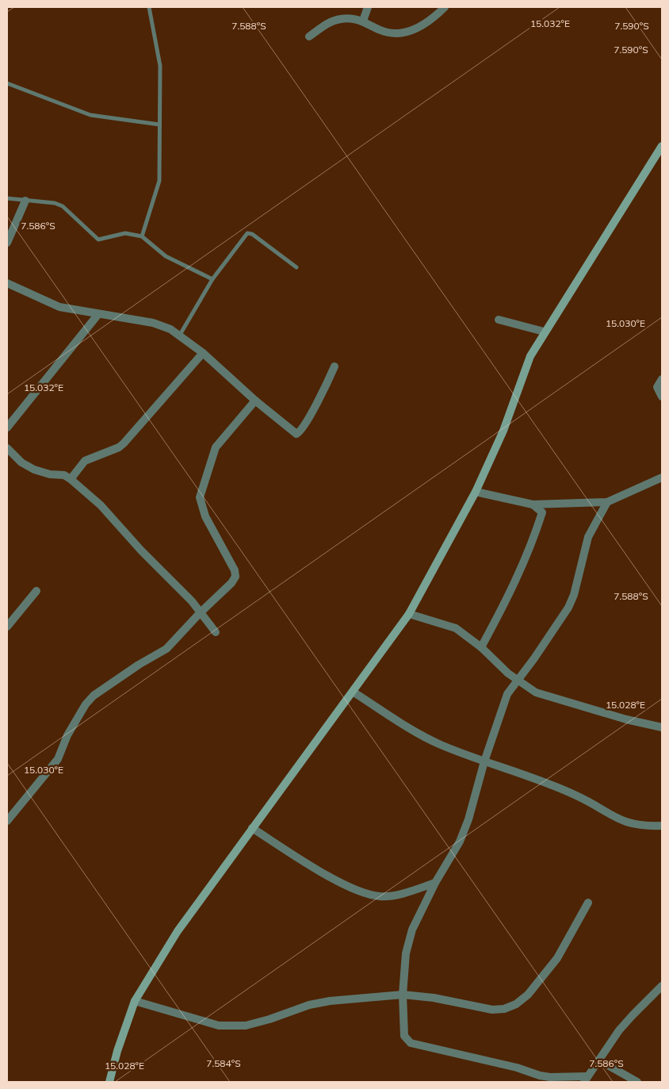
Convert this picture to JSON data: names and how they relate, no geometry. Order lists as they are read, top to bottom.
{
  "coordinates": [
    "15.032°E",
    "7.590°S",
    "7.588°S",
    "7.586°S",
    "15.030°E",
    "15.028°E",
    "7.584°S"
  ]
}
